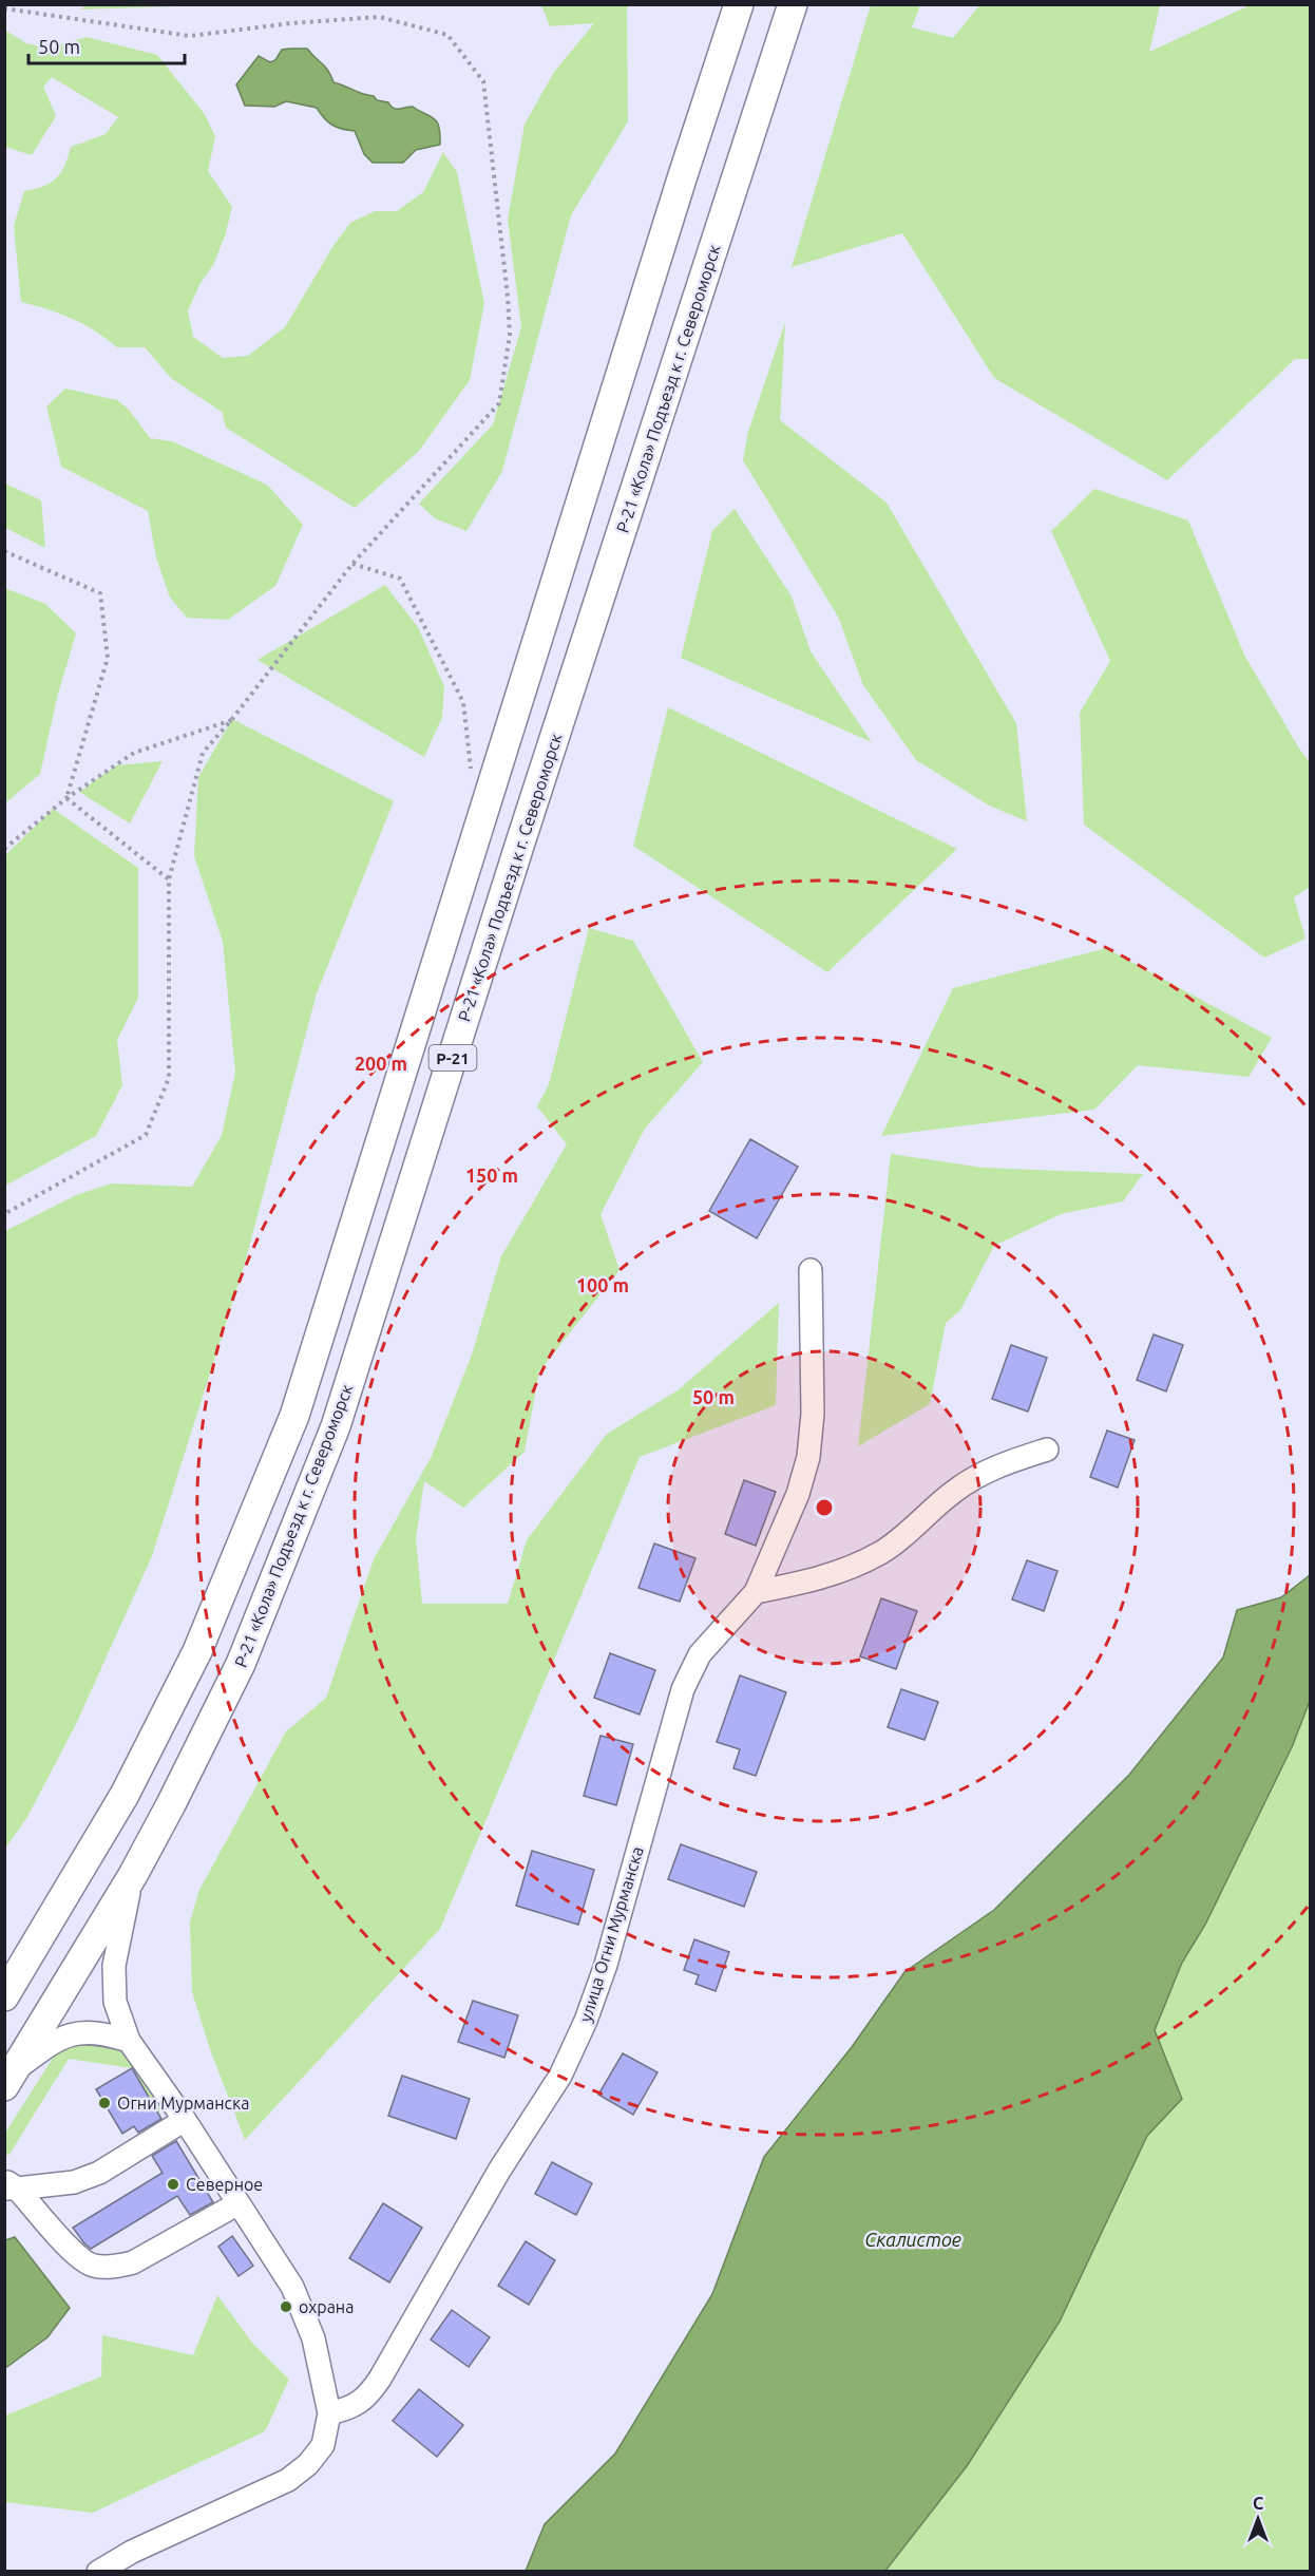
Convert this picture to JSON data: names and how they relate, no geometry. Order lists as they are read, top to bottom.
{
  "streets": {
    "main road": ["Р-21 «Кола» Подъезд к г. Североморск", "Р-21"],
    "street": ["улица Огни Мурманска"]
  },
  "water": ["Скалистое"],
  "places": ["Огни Мурманска", "Северное", "охрана"],
  "scale_bar": "50 m",
  "north": "top",
  "rings": [
    "200 m",
    "150 m",
    "100 m",
    "50 m"
  ]
}
